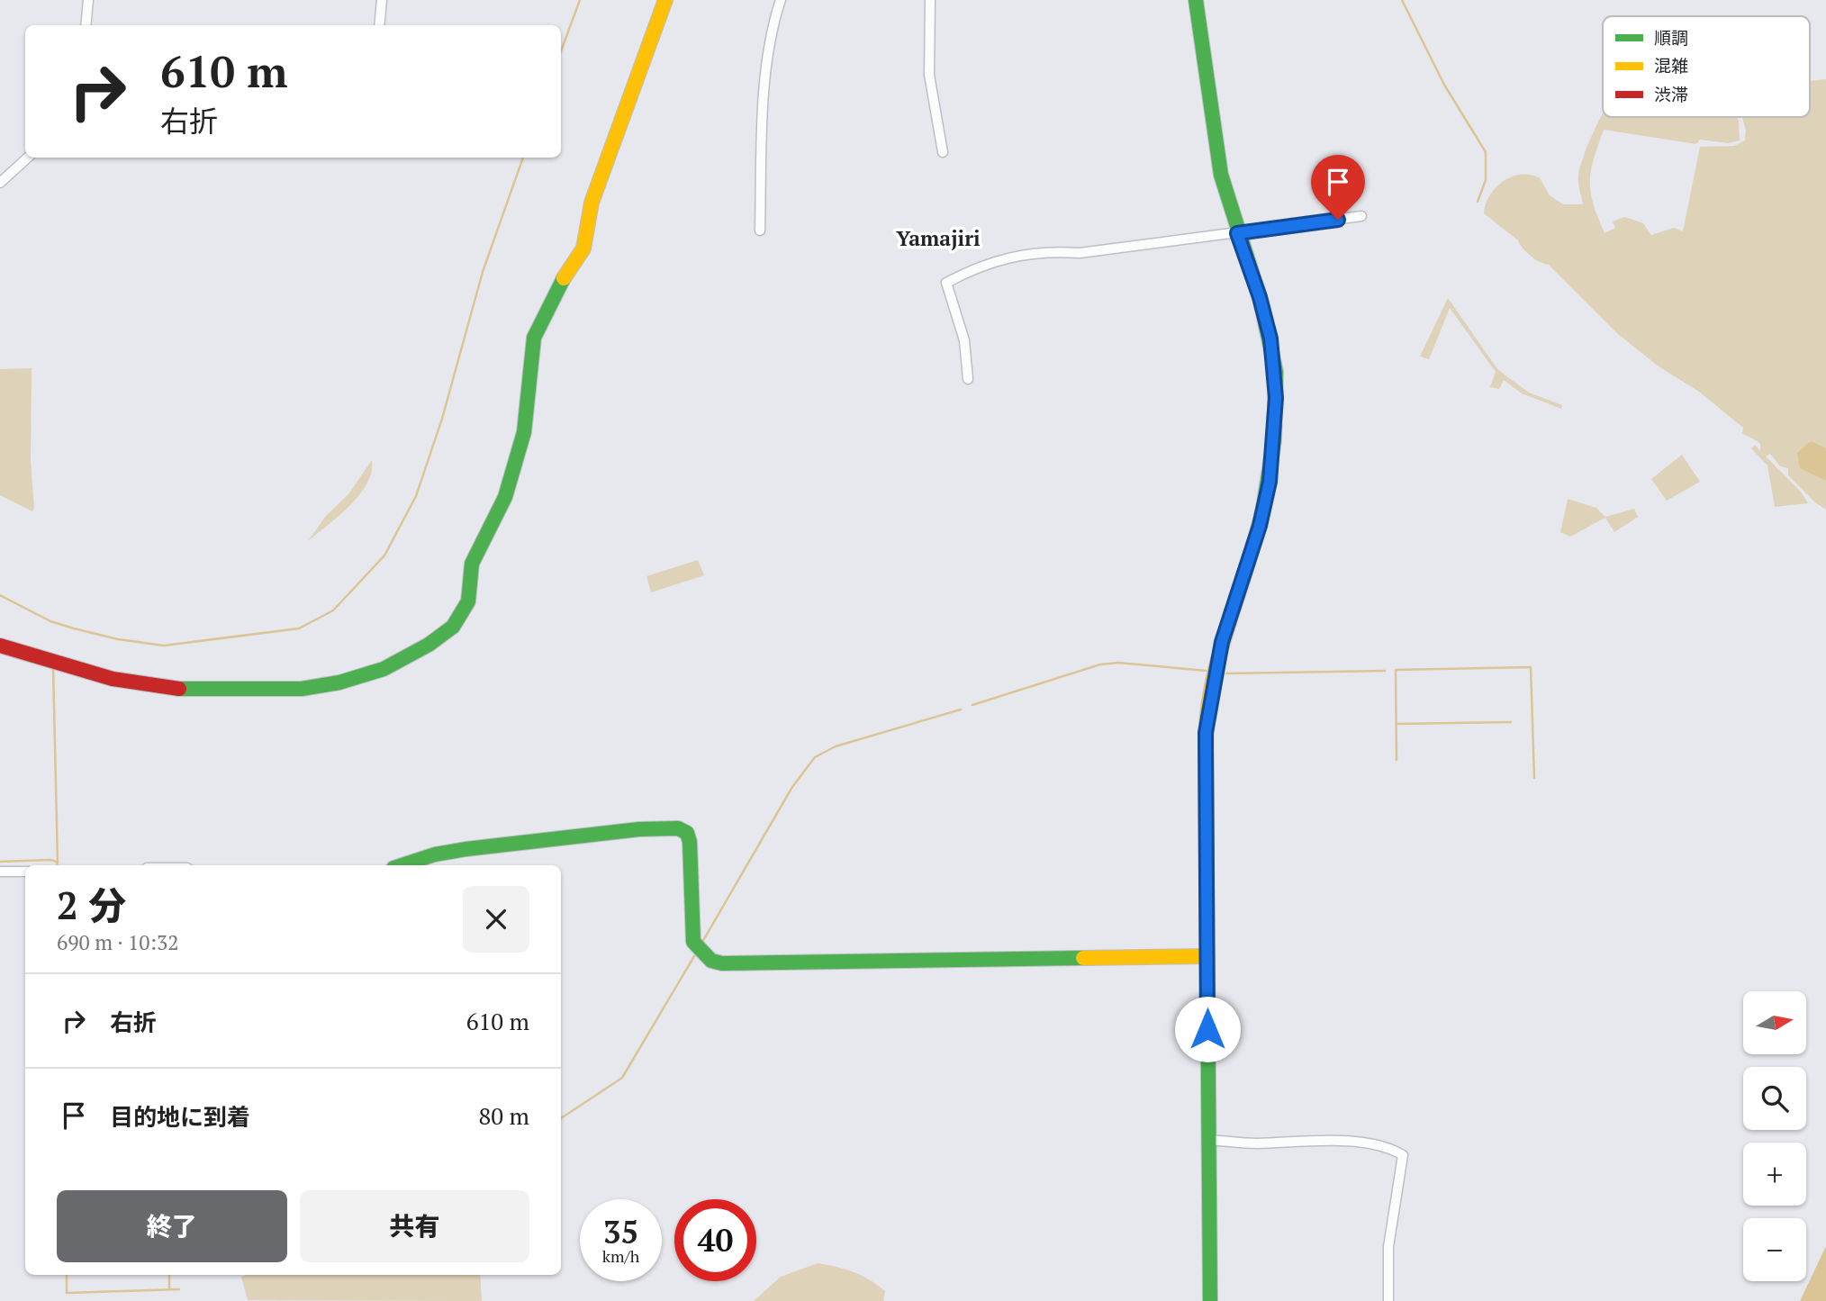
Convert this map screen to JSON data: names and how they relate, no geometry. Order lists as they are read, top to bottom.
{
  "districts": ["Yamajiri"],
  "legend": ["順調", "混雑", "渋滞"],
  "north": "right",
  "page": {
    "turn": ["610 m", "右折"],
    "heading": ["2 分", "690 m · 10:32"],
    "list": [
      {
        "name": "右折",
        "value": "610 m"
      },
      {
        "name": "目的地に到着",
        "value": "80 m"
      }
    ],
    "map_buttons": ["+", "−"],
    "buttons": ["終了", "共有"],
    "speed": "35 km/h",
    "limit": "40"
  }
}
